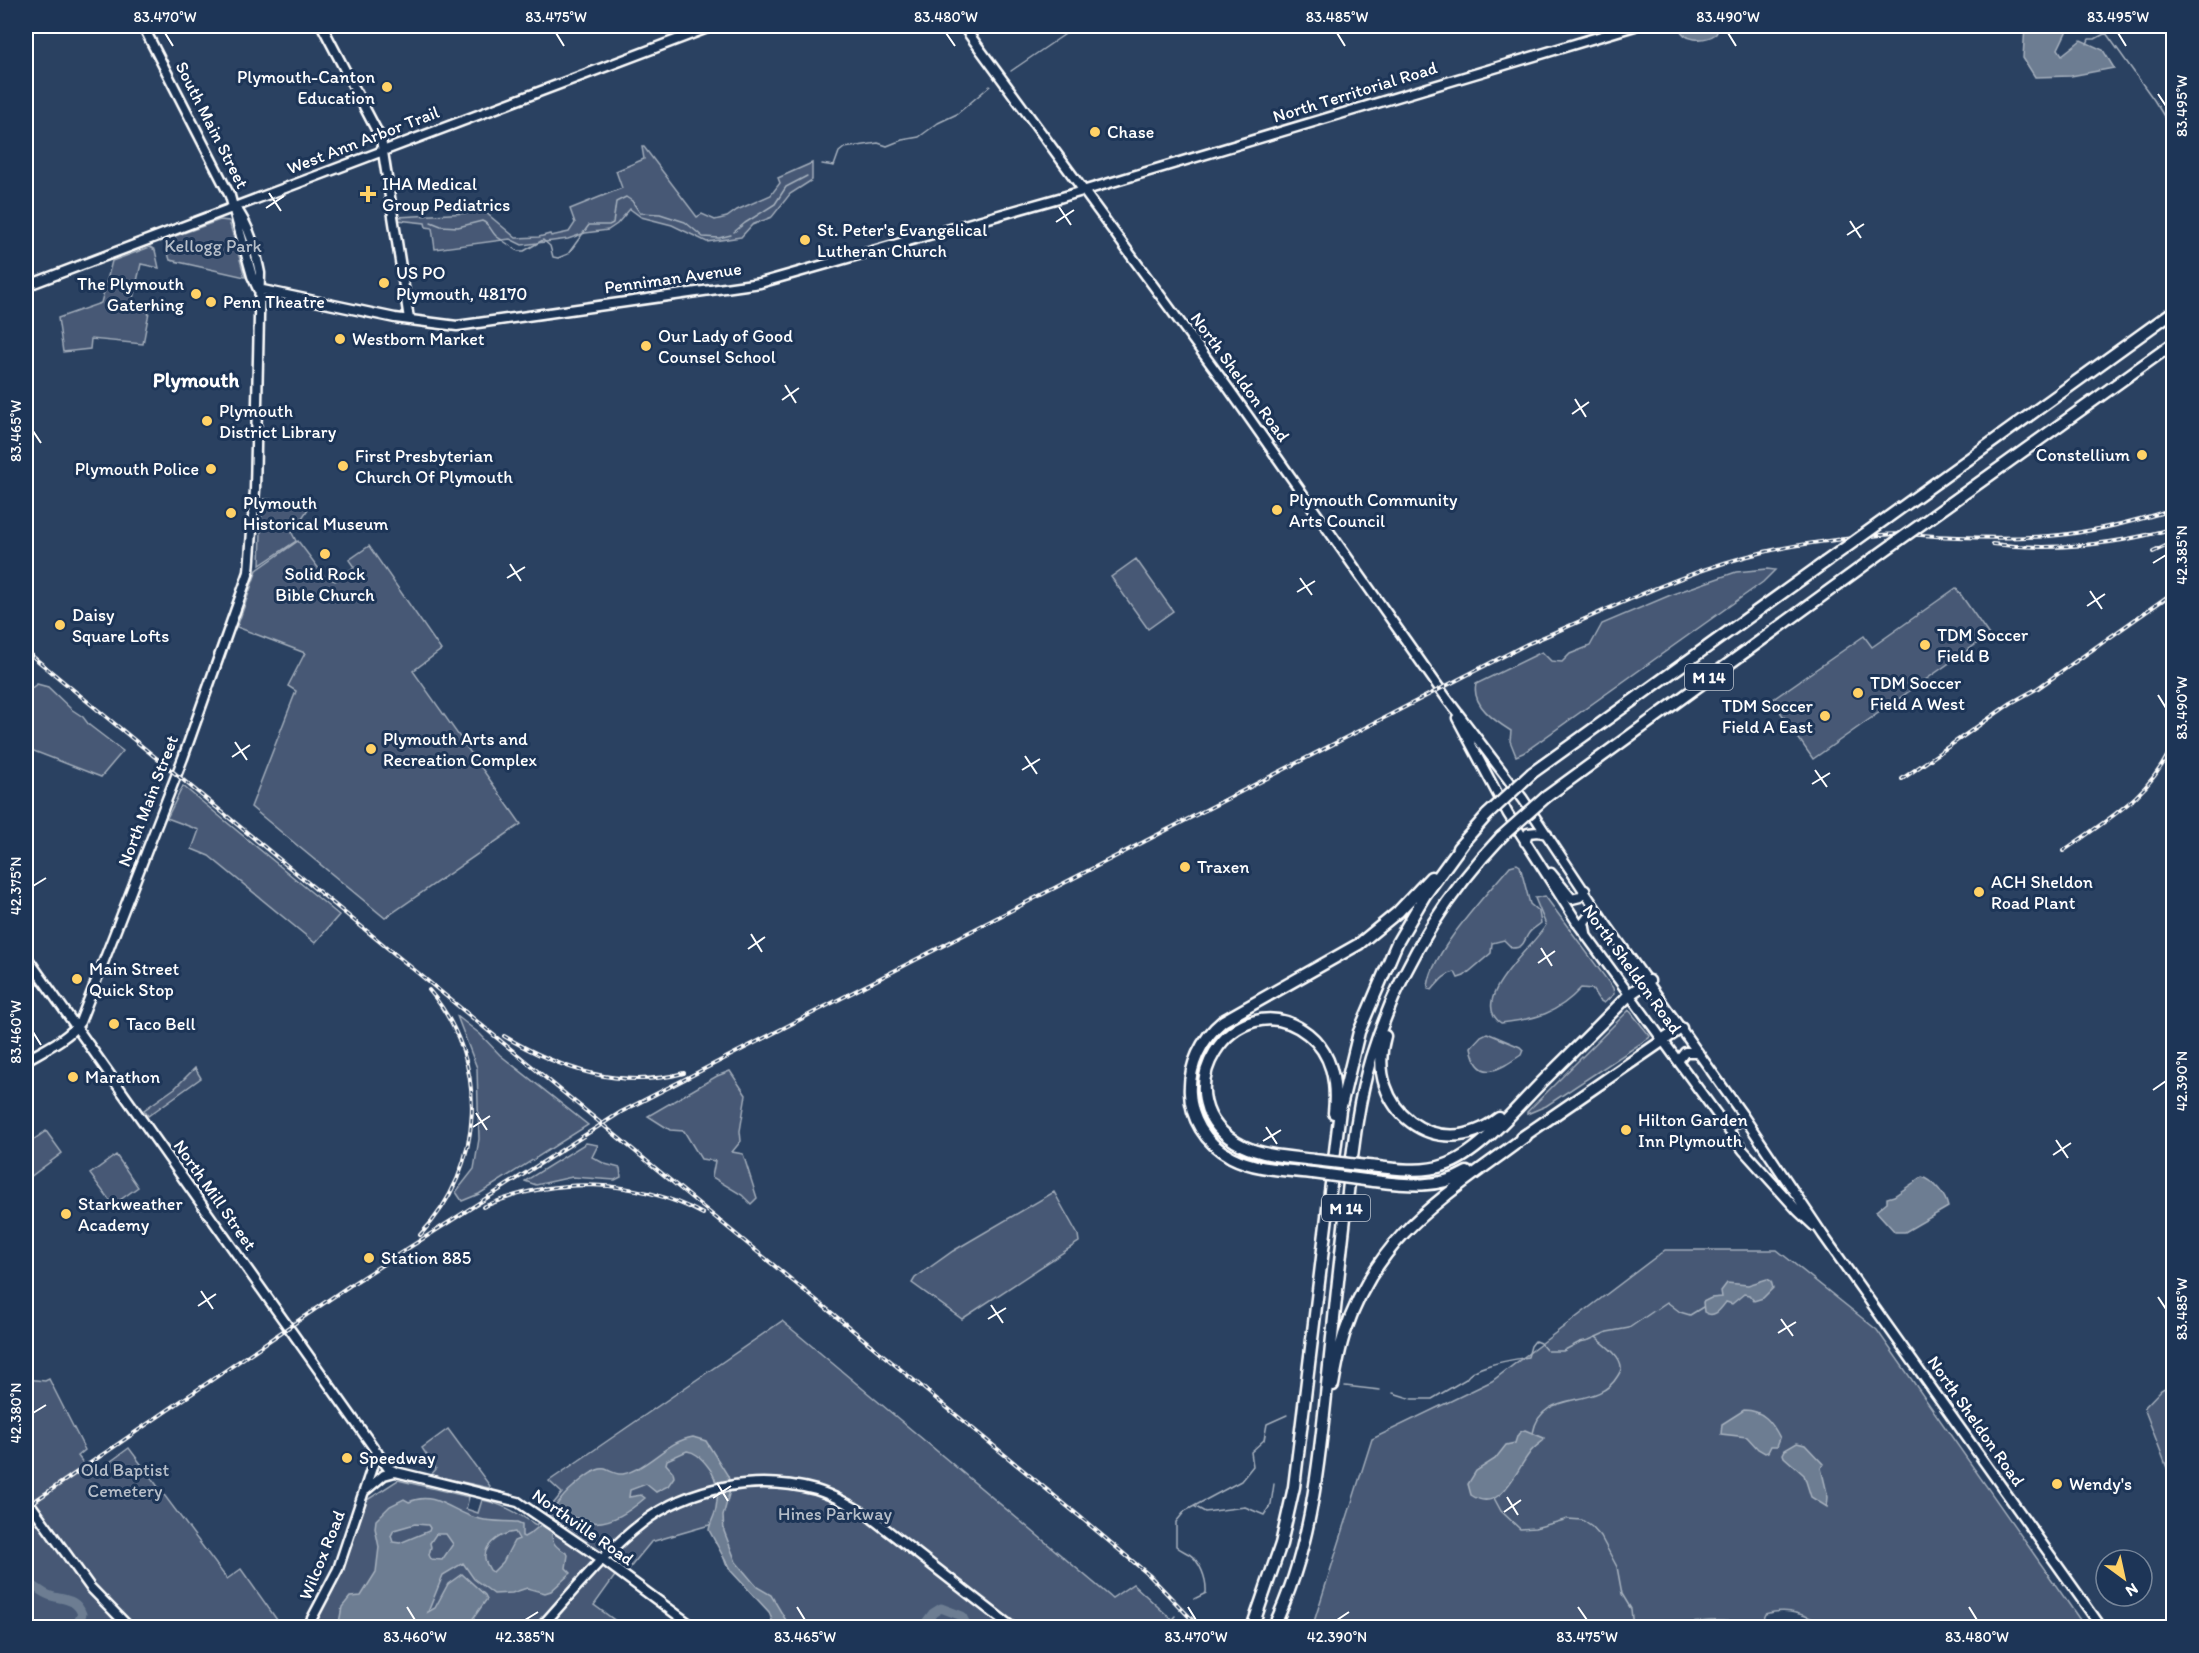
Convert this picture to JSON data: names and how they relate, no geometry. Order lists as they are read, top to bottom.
{
  "streets": {
    "highway": ["M 14"],
    "main road": [
      "North Territorial Road",
      "South Main Street",
      "West Ann Arbor Trail",
      "Penniman Avenue",
      "North Sheldon Road",
      "North Main Street",
      "North Mill Street",
      "Northville Road",
      "Wilcox Road"
    ]
  },
  "crossings": [
    ["North Territorial Road", "Penniman Avenue"],
    ["North Territorial Road", "North Sheldon Road"],
    ["South Main Street", "West Ann Arbor Trail"],
    ["South Main Street", "Penniman Avenue"],
    ["South Main Street", "North Main Street"],
    ["Penniman Avenue", "North Sheldon Road"],
    ["North Main Street", "North Mill Street"],
    ["North Mill Street", "Wilcox Road"],
    ["Northville Road", "Wilcox Road"]
  ],
  "districts": ["Plymouth"],
  "parks": ["Kellogg Park", "Old Baptist Cemetery", "Hines Parkway"],
  "places": {
    "other": [
      "Plymouth-Canton Education",
      "Chase",
      "St. Peter's Evangelical Lutheran Church",
      "US PO Plymouth, 48170",
      "The Plymouth Gaterhing",
      "Penn Theatre",
      "Westborn Market",
      "Our Lady of Good Counsel School",
      "Plymouth District Library",
      "Constellium",
      "First Presbyterian Church Of Plymouth",
      "Plymouth Police",
      "Plymouth Community Arts Council",
      "Plymouth Historical Museum",
      "Solid Rock Bible Church",
      "Daisy Square Lofts",
      "TDM Soccer Field B",
      "TDM Soccer Field A West",
      "TDM Soccer Field A East",
      "Plymouth Arts and Recreation Complex",
      "Traxen",
      "ACH Sheldon Road Plant",
      "Main Street Quick Stop",
      "Taco Bell",
      "Marathon",
      "Hilton Garden Inn Plymouth",
      "Starkweather Academy",
      "Station 885",
      "Speedway",
      "Wendy's"
    ],
    "health": ["IHA Medical Group Pediatrics"]
  },
  "north": "bottom right",
  "coordinates": [
    "83.470°W",
    "83.475°W",
    "83.480°W",
    "83.485°W",
    "83.490°W",
    "83.495°W",
    "83.465°W",
    "42.385°N",
    "42.375°N",
    "83.460°W",
    "42.390°N",
    "42.380°N"
  ]
}
